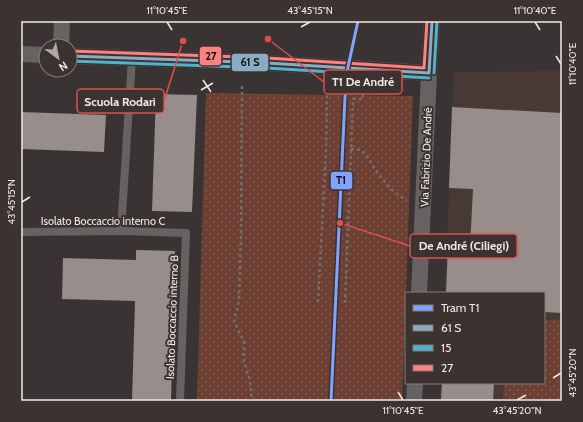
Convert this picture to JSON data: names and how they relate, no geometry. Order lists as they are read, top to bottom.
{
  "streets": {
    "street": ["Via Fabrizio De André"],
    "lane": ["Isolato Boccaccio interno C", "Isolato Boccaccio interno B"]
  },
  "crossings": [
    ["Isolato Boccaccio interno C", "Isolato Boccaccio interno B"]
  ],
  "places": ["T1 De André", "Scuola Rodari", "De André (Ciliegi)"],
  "lines": ["tram line T1", "transit line 15", "transit line 27"],
  "legend": [
    "Tram T1",
    "61 S",
    "15",
    "27"
  ],
  "north": "bottom right",
  "coordinates": [
    "11°10'45\"E",
    "43°45'15\"N",
    "11°10'40\"E",
    "43°45'20\"N"
  ]
}
